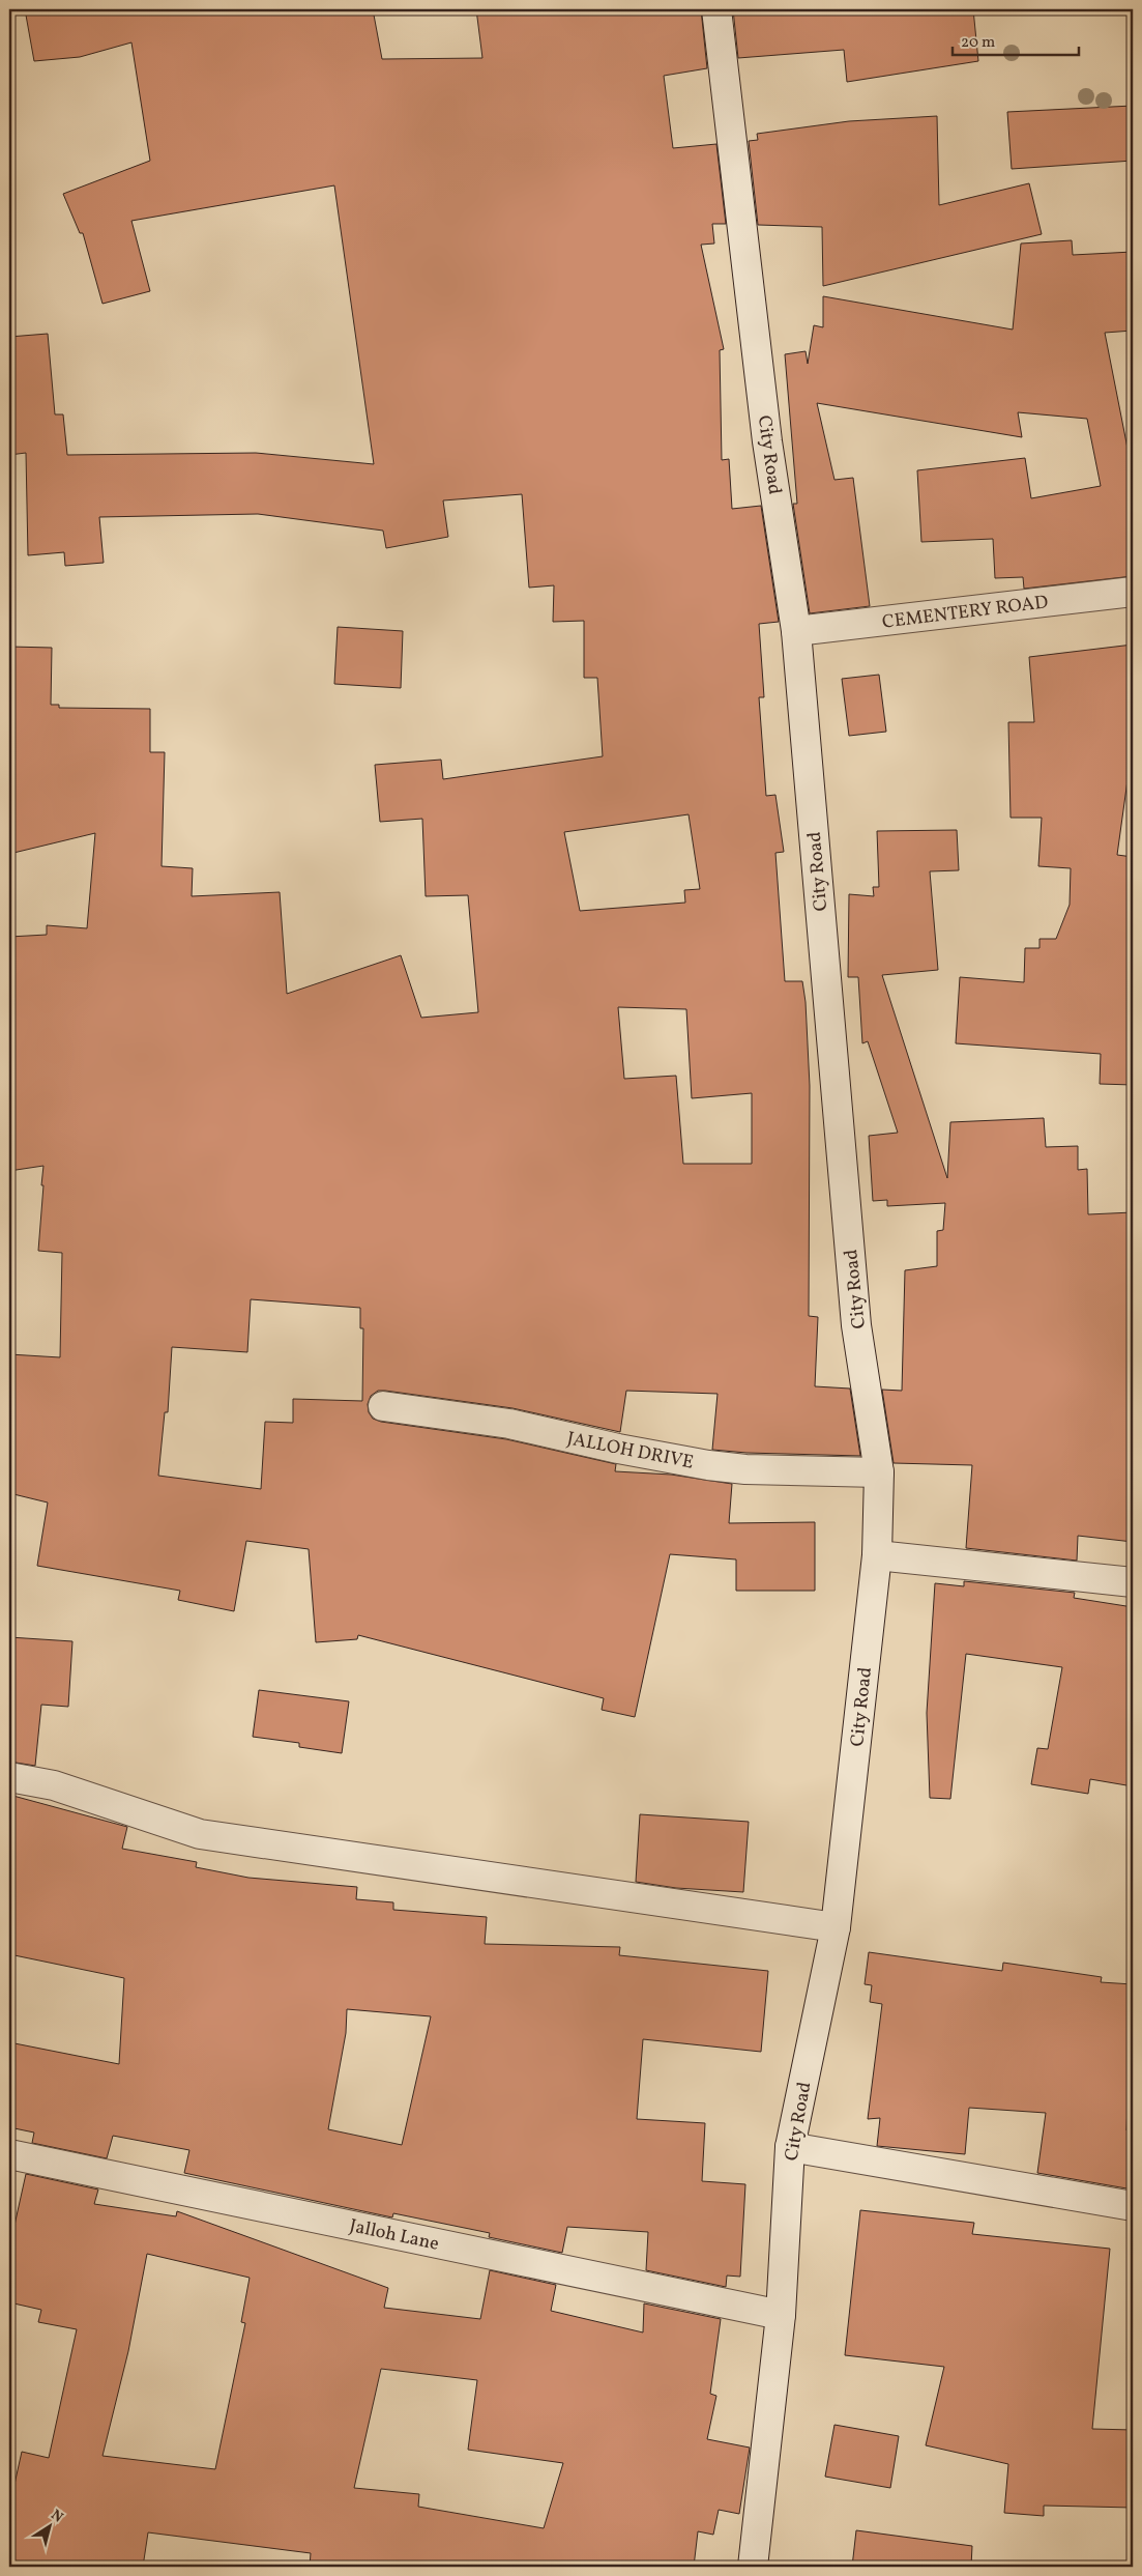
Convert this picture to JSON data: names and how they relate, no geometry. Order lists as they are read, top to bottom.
{
  "streets": {
    "street": [
      "City Road",
      "CEMENTERY ROAD",
      "JALLOH DRIVE",
      "Jalloh Lane"
    ]
  },
  "crossings": [
    ["City Road", "CEMENTERY ROAD"],
    ["City Road", "JALLOH DRIVE"],
    ["City Road", "Jalloh Lane"]
  ],
  "scale_bar": "20 m",
  "north": "top right"
}
